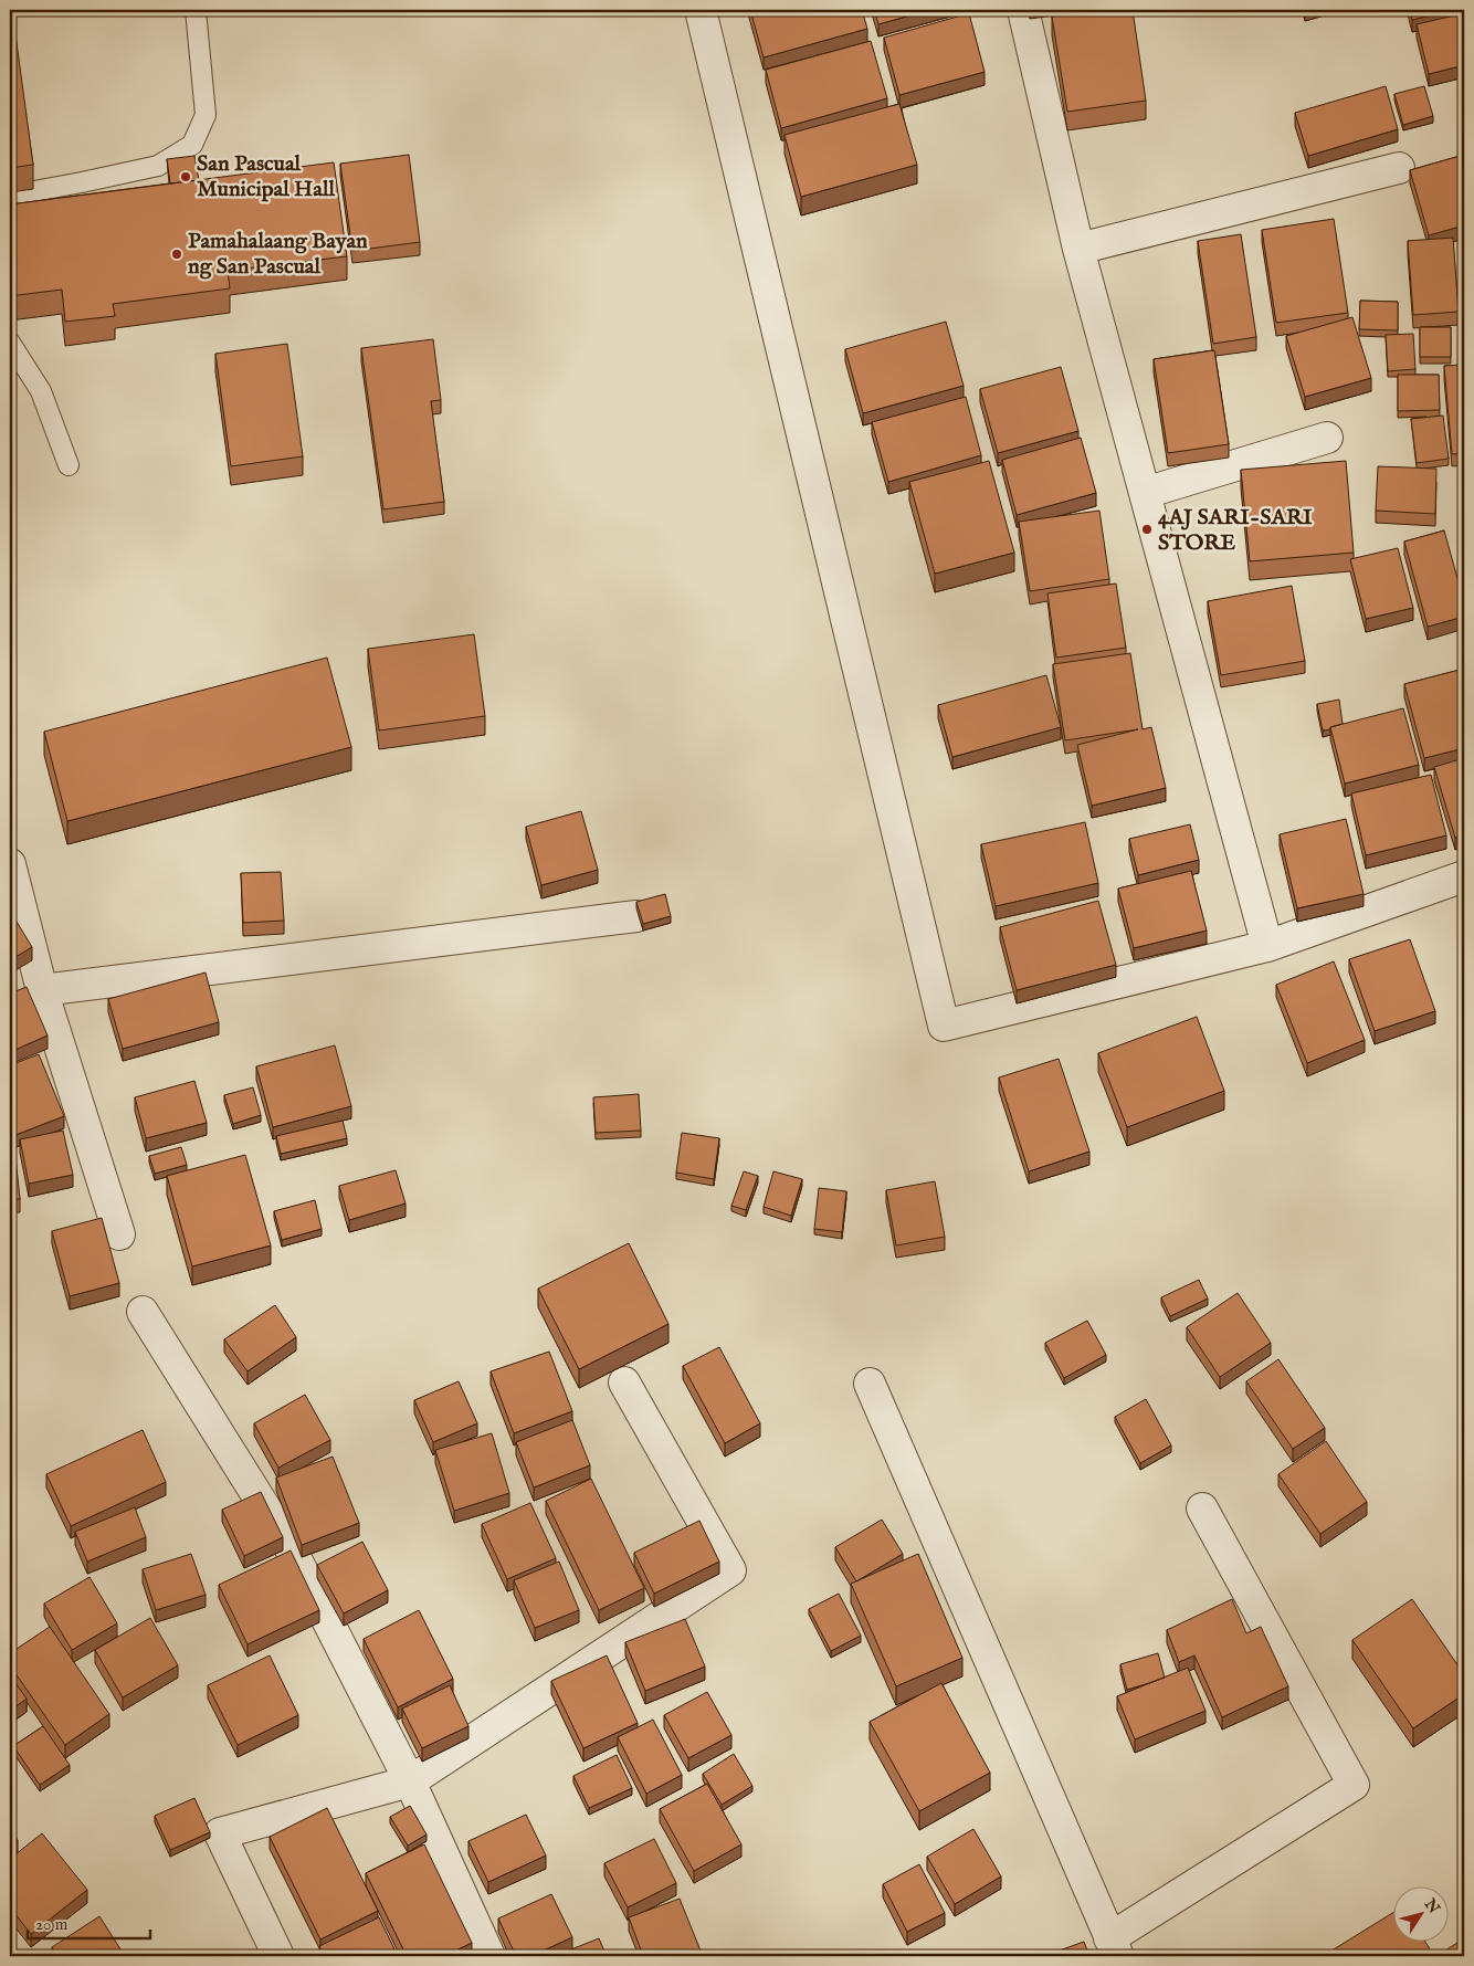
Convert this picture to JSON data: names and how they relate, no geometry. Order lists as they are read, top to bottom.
{
  "places": ["San Pascual Municipal Hall", "Pamahalaang Bayan ng San Pascual", "4AJ SARI-SARI STORE"],
  "scale_bar": "20 m",
  "north": "top right"
}
